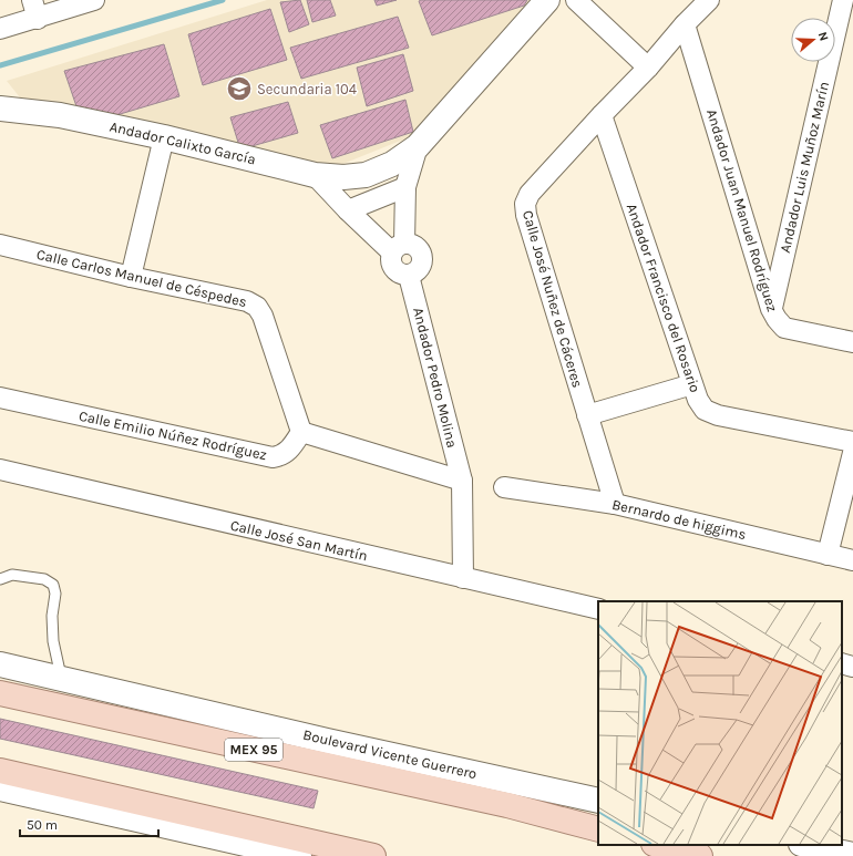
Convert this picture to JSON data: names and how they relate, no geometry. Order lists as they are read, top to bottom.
{
  "streets": {
    "main road": ["Andador Calixto García", "MEX 95", "Boulevard Vicente Guerrero"],
    "street": [
      "Andador Luis Muñoz Marín",
      "Andador Juan Manuel Rodríguez",
      "Calle Carlos Manuel de Céspedes",
      "Andador Francisco del Rosario",
      "Calle José Nuñez de Cáceres",
      "Andador Pedro Molina",
      "Calle Emilio Núñez Rodríguez",
      "Bernardo de higgims",
      "Calle José San Martín"
    ]
  },
  "crossings": [
    ["Andador Luis Muñoz Marín", "Andador Juan Manuel Rodríguez"],
    ["Andador Juan Manuel Rodríguez", "Calle José Nuñez de Cáceres"],
    ["Calle Carlos Manuel de Céspedes", "Calle Emilio Núñez Rodríguez"],
    ["Andador Francisco del Rosario", "Calle José Nuñez de Cáceres"],
    ["Calle José Nuñez de Cáceres", "Bernardo de higgims"],
    ["Andador Pedro Molina", "Calle José San Martín"]
  ],
  "places": {
    "school or university": ["Secundaria 104"]
  },
  "scale_bar": "50 m",
  "north": "right"
}
